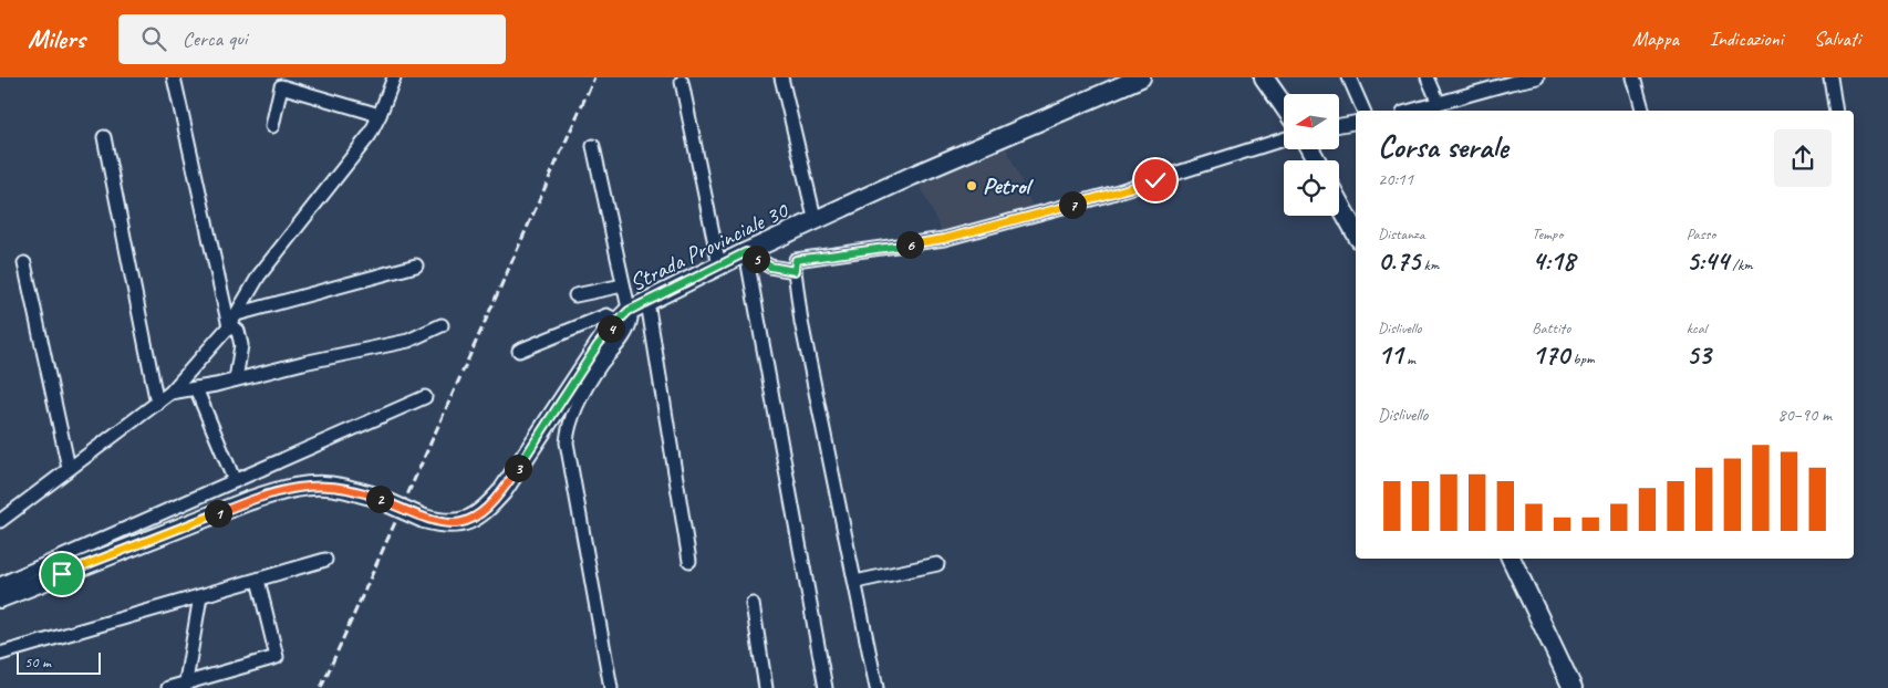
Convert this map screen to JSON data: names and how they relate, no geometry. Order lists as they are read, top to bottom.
{
  "streets": {
    "street": ["Strada Provinciale 30"]
  },
  "places": ["Petrol"],
  "scale_bar": "50 m",
  "north": "left",
  "page": {
    "header": "Milers",
    "search": "Cerca qui",
    "nav": ["Mappa", "Indicazioni", "Salvati"],
    "heading": ["Corsa serale", "20:11"],
    "pins": [
      "7",
      "6",
      "5",
      "4",
      "3",
      "2",
      "1"
    ],
    "stats": [
      ["Distanza", "0.75 km"],
      ["Tempo", "4:18"],
      ["Passo", "5:44 /km"],
      ["Dislivello", "11 m"],
      ["Battito", "170 bpm"],
      ["kcal", "53"]
    ],
    "chart": ["Dislivello", "80–90 m"],
    "scale": "50 m"
  }
}
